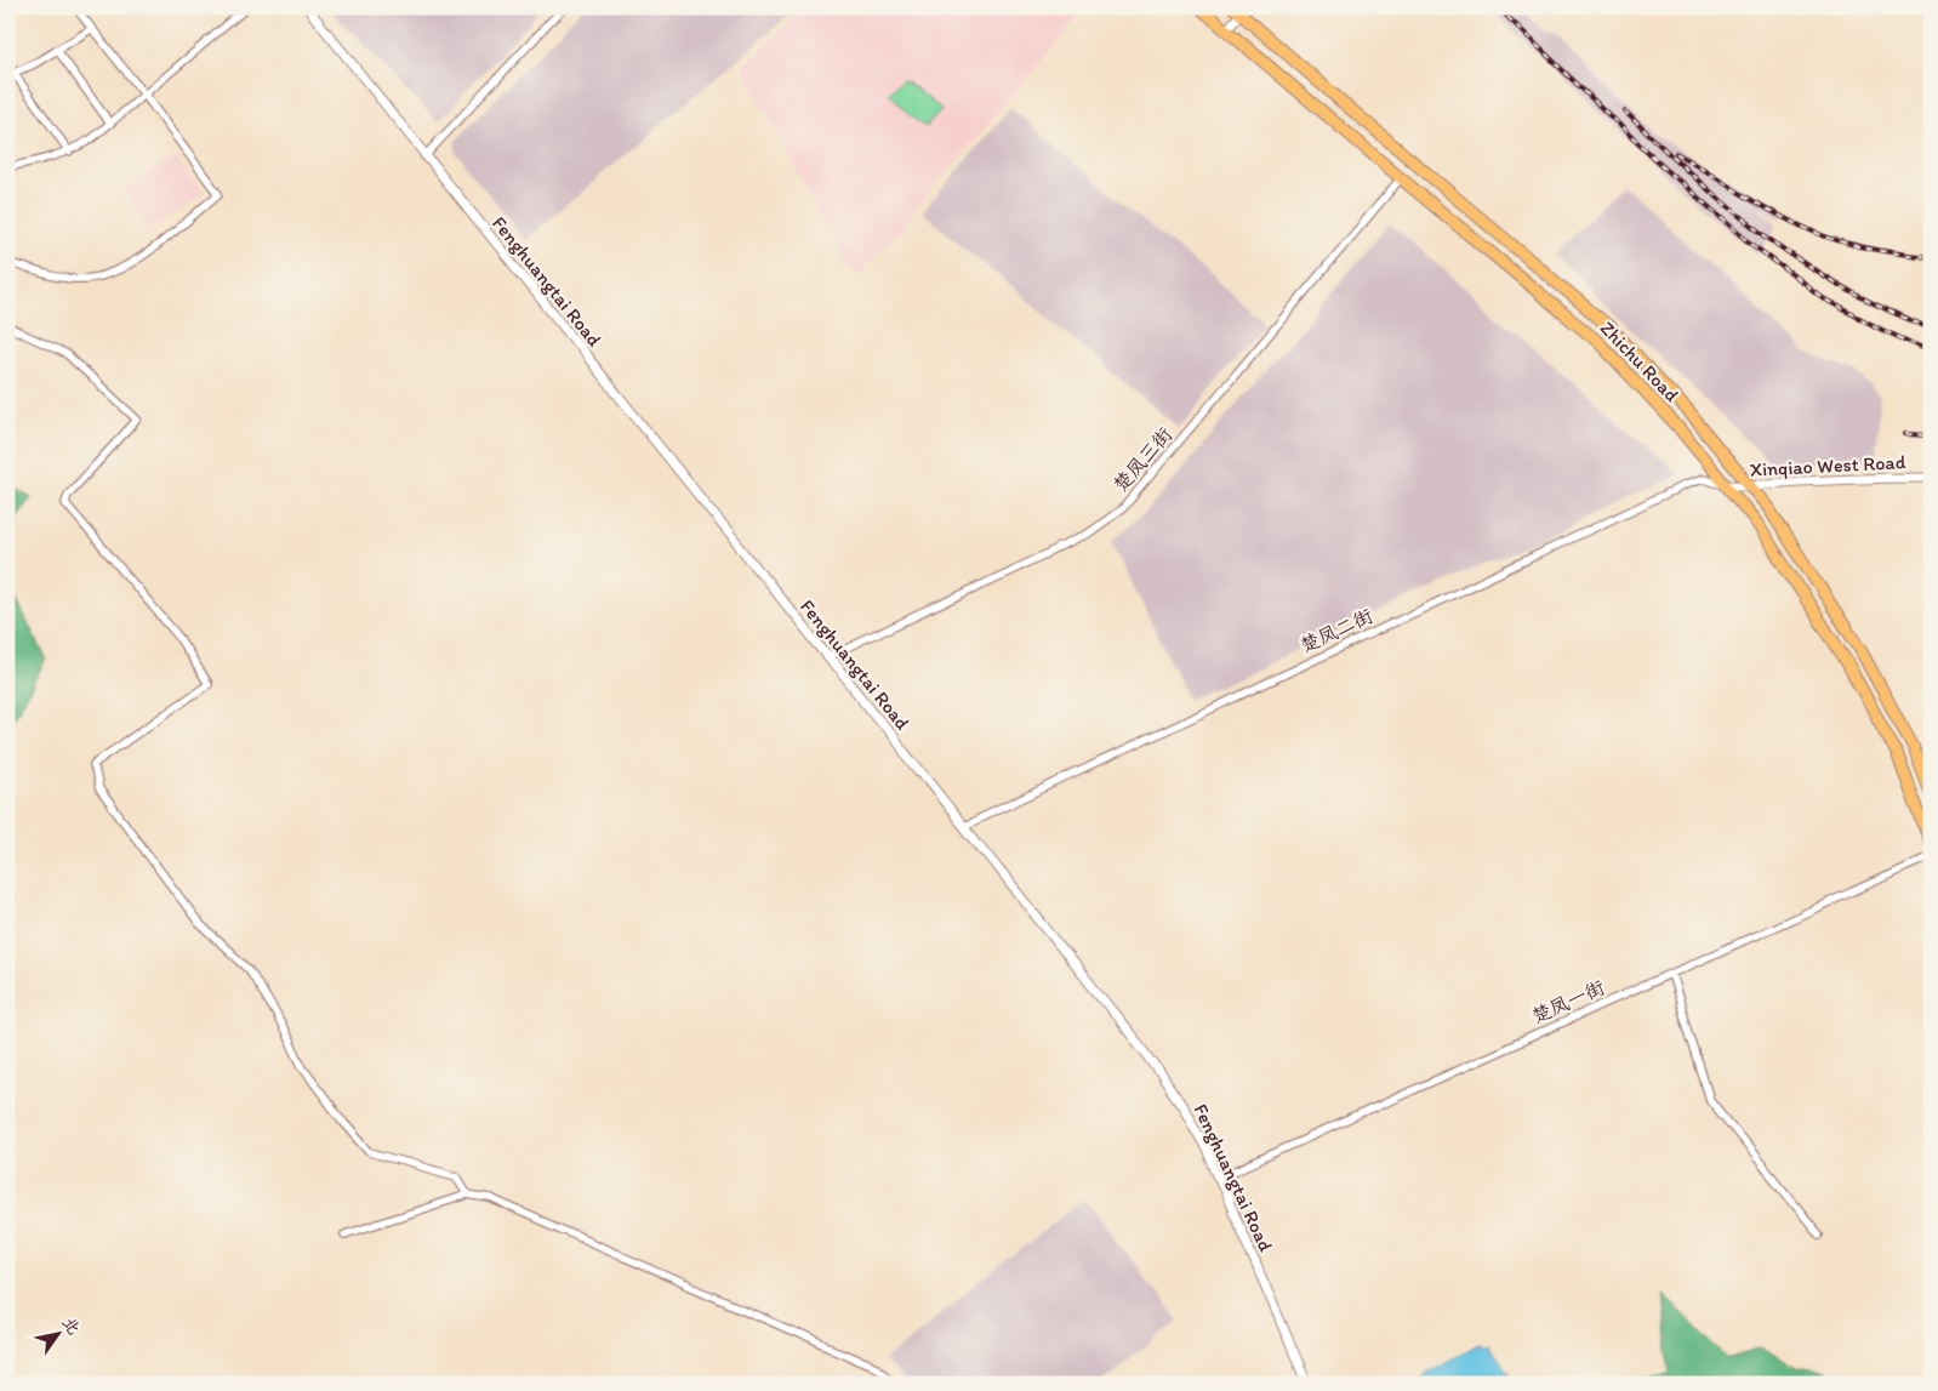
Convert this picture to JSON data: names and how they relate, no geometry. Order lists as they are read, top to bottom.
{
  "streets": {
    "main road": ["Zhichu Road"],
    "street": [
      "Fenghuangtai Road",
      "楚凤三街",
      "Xinqiao West Road",
      "楚凤二街",
      "楚凤一街"
    ]
  },
  "crossings": [
    ["Fenghuangtai Road", "楚凤三街"],
    ["Fenghuangtai Road", "楚凤二街"],
    ["Fenghuangtai Road", "楚凤一街"],
    ["Zhichu Road", "楚凤三街"],
    ["Zhichu Road", "Xinqiao West Road"],
    ["Zhichu Road", "楚凤二街"],
    ["Xinqiao West Road", "楚凤二街"]
  ],
  "north": "top right"
}
